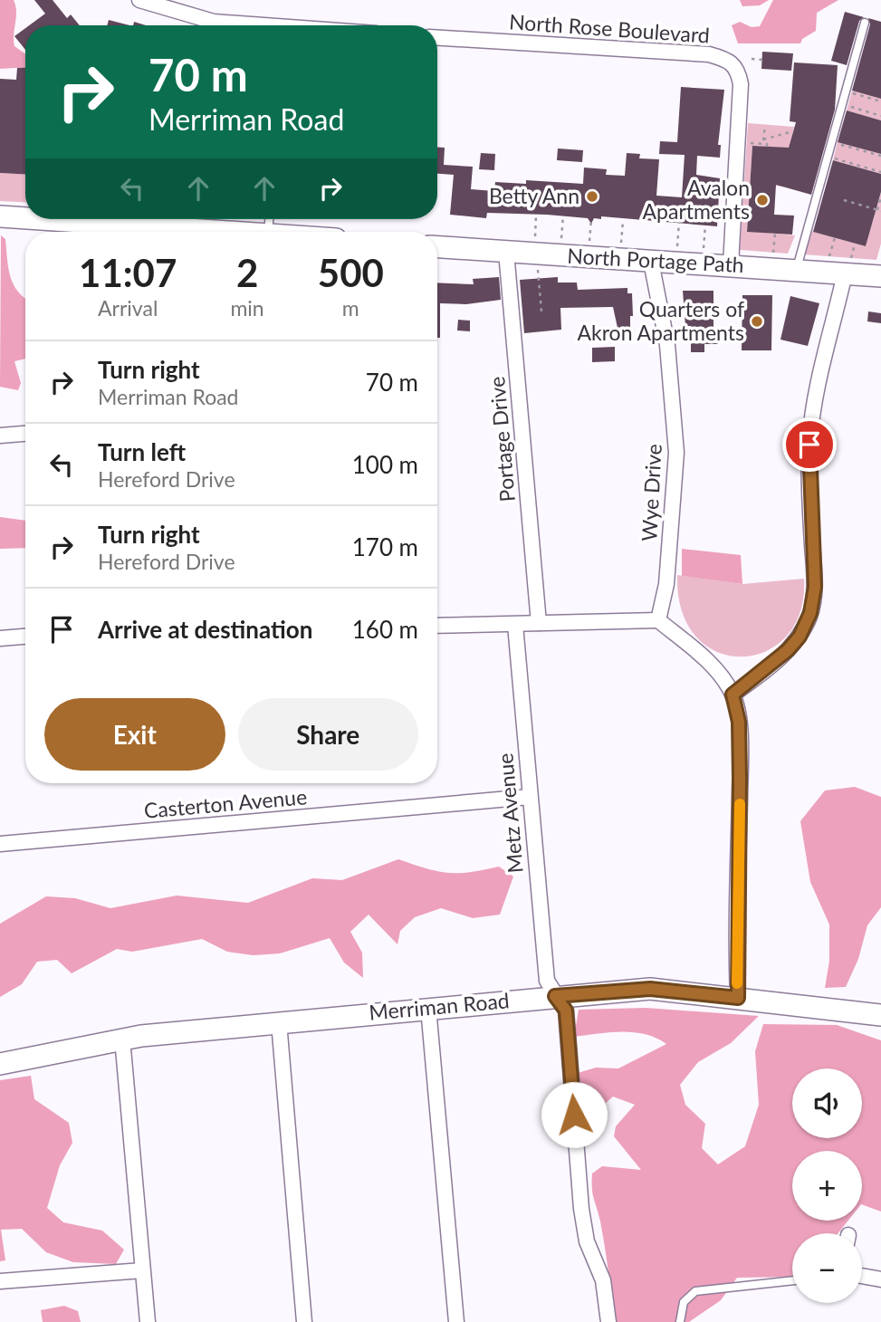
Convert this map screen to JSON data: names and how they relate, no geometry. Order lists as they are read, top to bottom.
{
  "streets": {
    "main road": ["North Portage Path", "Merriman Road"],
    "street": [
      "North Rose Boulevard",
      "Portage Drive",
      "Wye Drive",
      "Casterton Avenue",
      "Metz Avenue"
    ]
  },
  "crossings": [
    ["North Rose Boulevard", "North Portage Path"],
    ["North Portage Path", "Portage Drive"],
    ["North Portage Path", "Wye Drive"],
    ["Casterton Avenue", "Metz Avenue"],
    ["Metz Avenue", "Merriman Road"]
  ],
  "places": ["Betty Ann", "Avalon Apartments", "Quarters of Akron Apartments"],
  "page": {
    "turn": ["70 m", "Merriman Road"],
    "eta": [
      "11:07",
      "Arrival",
      "2",
      "min",
      "500",
      "m"
    ],
    "list": [
      {
        "name": "Turn right",
        "note": "Merriman Road",
        "value": "70 m"
      },
      {
        "name": "Turn left",
        "note": "Hereford Drive",
        "value": "100 m"
      },
      {
        "name": "Turn right",
        "note": "Hereford Drive",
        "value": "170 m"
      },
      {
        "name": "Arrive at destination",
        "value": "160 m"
      }
    ],
    "buttons": ["Exit", "Share"],
    "map_buttons": ["+", "−"]
  }
}
